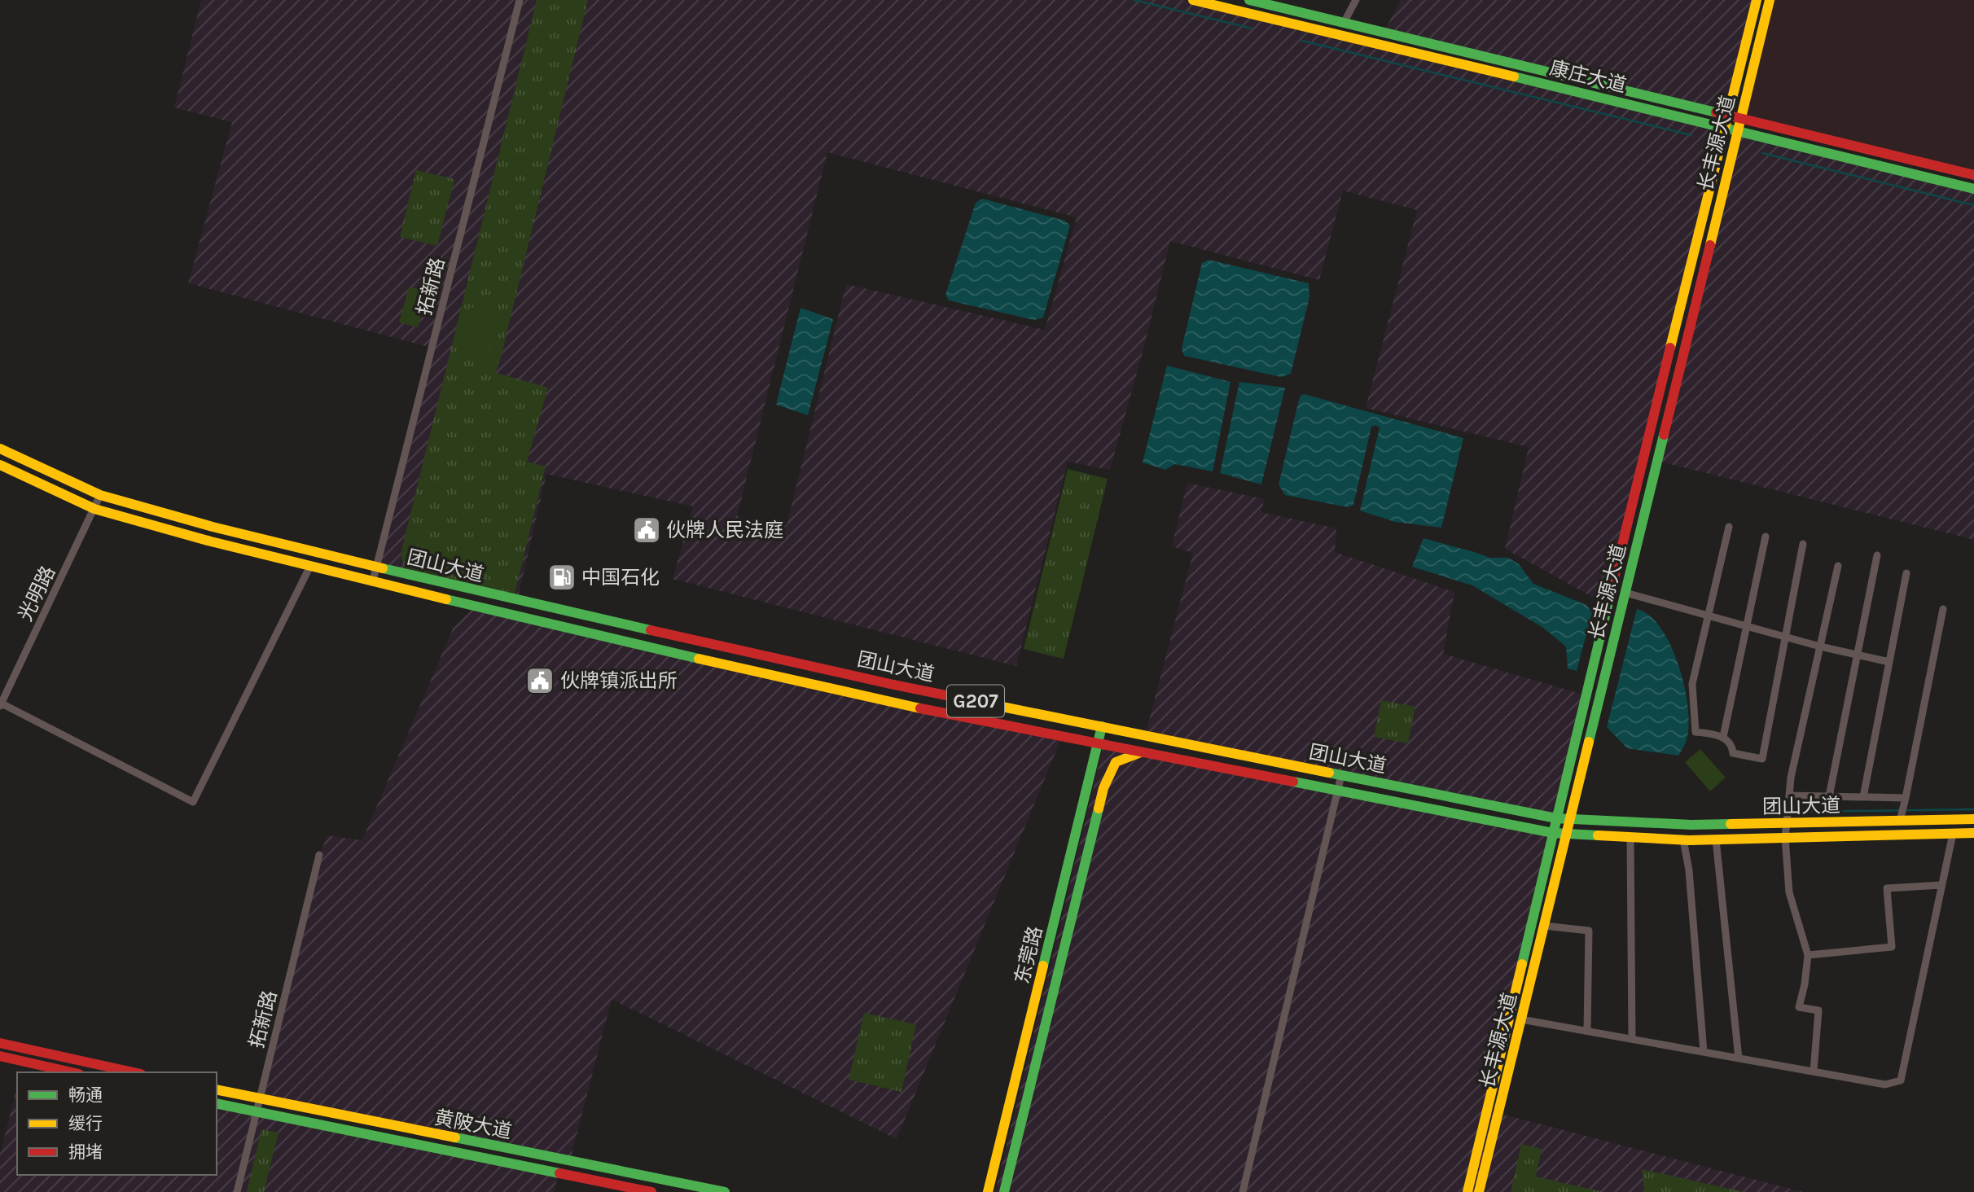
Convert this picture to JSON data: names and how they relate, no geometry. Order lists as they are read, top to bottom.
{
  "streets": {
    "main road": [
      "康庄大道",
      "长丰源大道",
      "团山大道",
      "G207",
      "东莞路",
      "黄陂大道"
    ],
    "street": ["拓新路", "光明路"]
  },
  "crossings": [
    ["康庄大道", "长丰源大道"],
    ["长丰源大道", "团山大道"],
    ["拓新路", "团山大道"],
    ["拓新路", "黄陂大道"],
    ["团山大道", "光明路"],
    ["团山大道", "东莞路"]
  ],
  "places": {
    "public building": ["伙牌人民法庭", "伙牌镇派出所"],
    "fuel station": ["中国石化"]
  },
  "legend": ["畅通", "缓行", "拥堵"]
}
